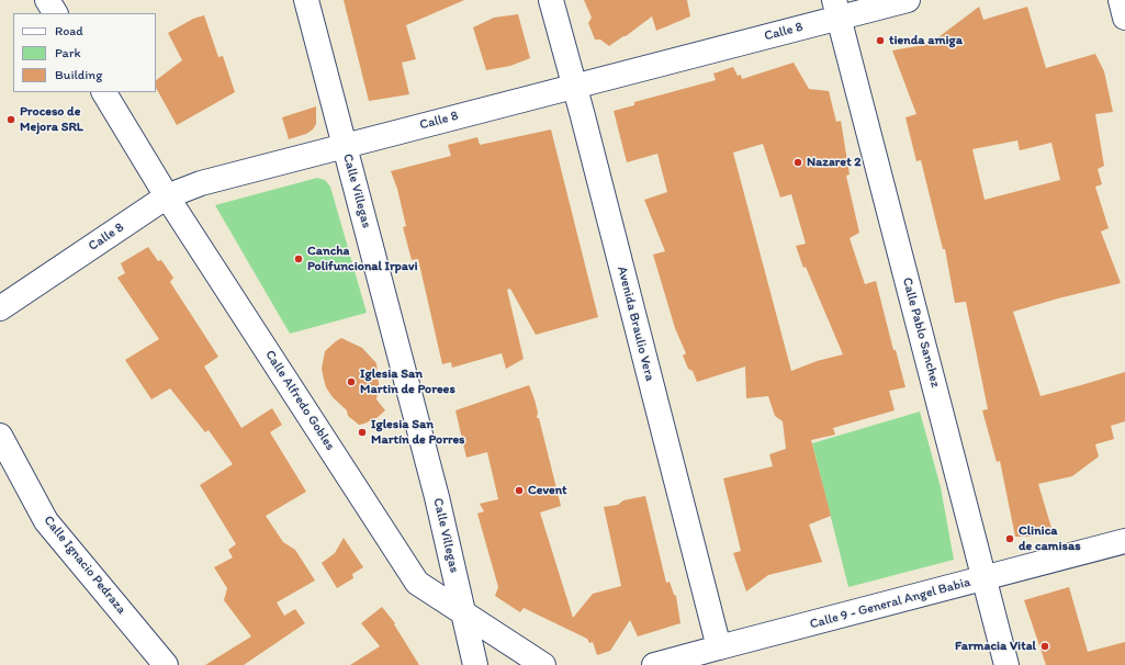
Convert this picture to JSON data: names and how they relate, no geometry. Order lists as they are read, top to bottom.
{
  "streets": {
    "street": [
      "Calle 8",
      "Calle Villegas",
      "Avenida Braulio Vera",
      "Calle Pablo Sanchez",
      "Calle Alfredo Gobles",
      "Calle Ignacio Pedraza",
      "Calle 9 - General Angel Babia"
    ]
  },
  "crossings": [
    ["Calle 8", "Calle Villegas"],
    ["Calle 8", "Avenida Braulio Vera"],
    ["Calle 8", "Calle Pablo Sanchez"],
    ["Calle 8", "Calle Alfredo Gobles"],
    ["Calle Villegas", "Calle Alfredo Gobles"],
    ["Avenida Braulio Vera", "Calle 9 - General Angel Babia"],
    ["Calle Pablo Sanchez", "Calle 9 - General Angel Babia"]
  ],
  "places": [
    "tienda amiga",
    "Proceso de Mejora SRL",
    "Nazaret 2",
    "Cancha Polifuncional Irpavi",
    "Iglesia San Martin de Porees",
    "Iglesia San Martín de Porres",
    "Cevent",
    "Clinica de camisas",
    "Farmacia Vital"
  ],
  "legend": ["Road", "Park", "Building"]
}
